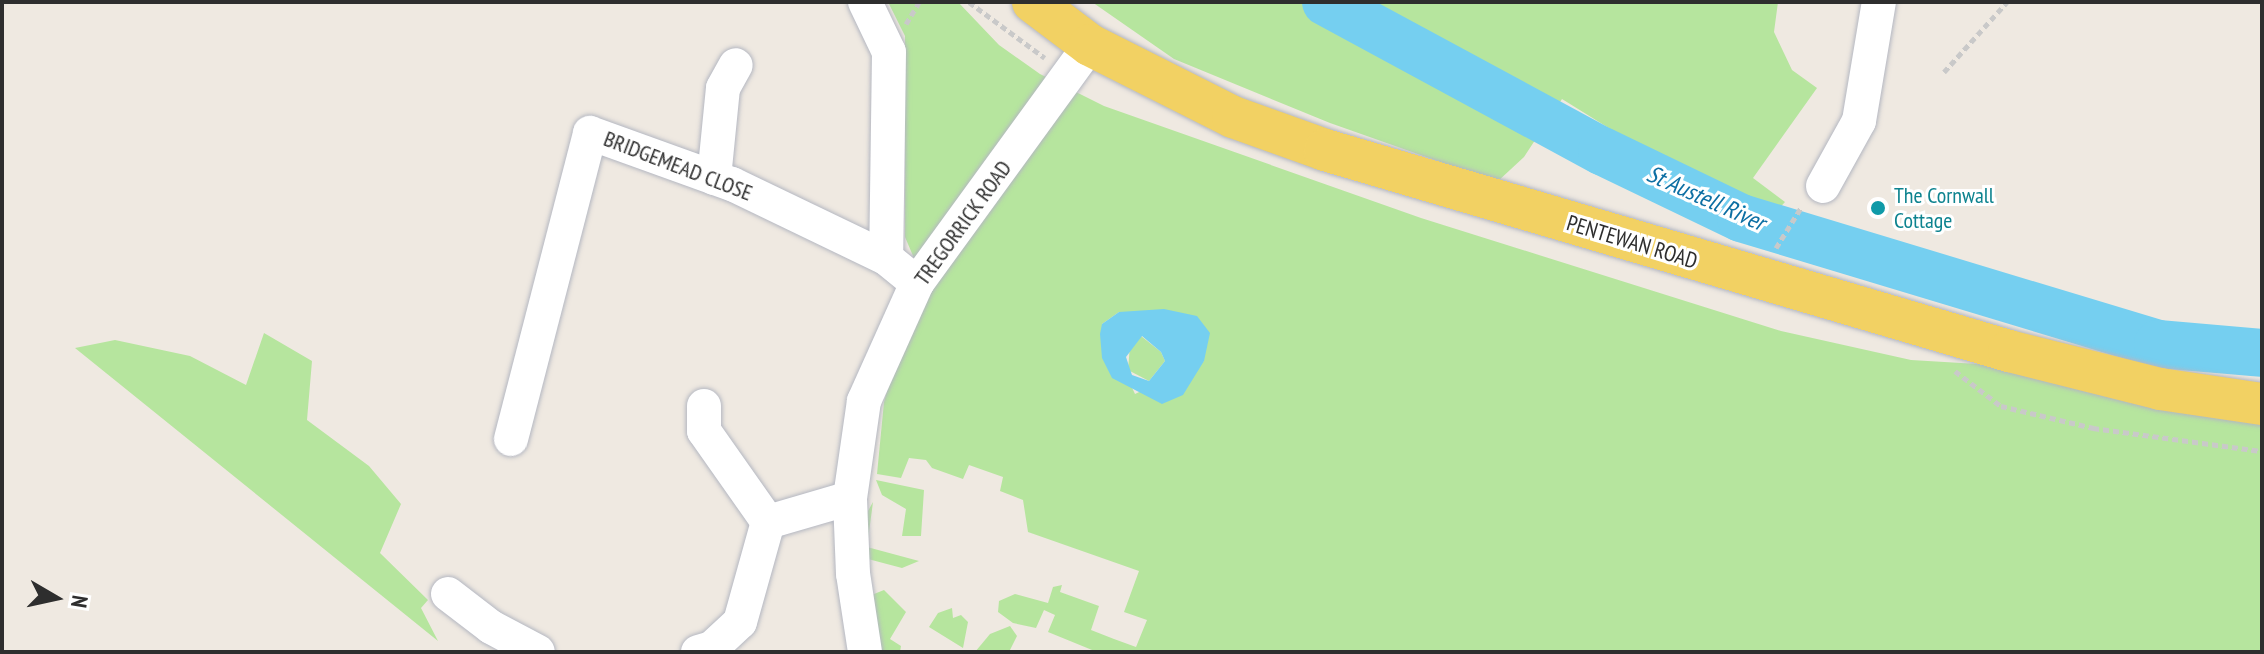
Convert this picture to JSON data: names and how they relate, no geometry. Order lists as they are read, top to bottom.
{
  "streets": {
    "main road": ["PENTEWAN ROAD"],
    "street": ["BRIDGEMEAD CLOSE", "TREGORRICK ROAD"]
  },
  "crossings": [
    ["BRIDGEMEAD CLOSE", "TREGORRICK ROAD"],
    ["TREGORRICK ROAD", "PENTEWAN ROAD"]
  ],
  "water": ["St Austell River"],
  "places": ["The Cornwall Cottage"],
  "north": "right"
}
